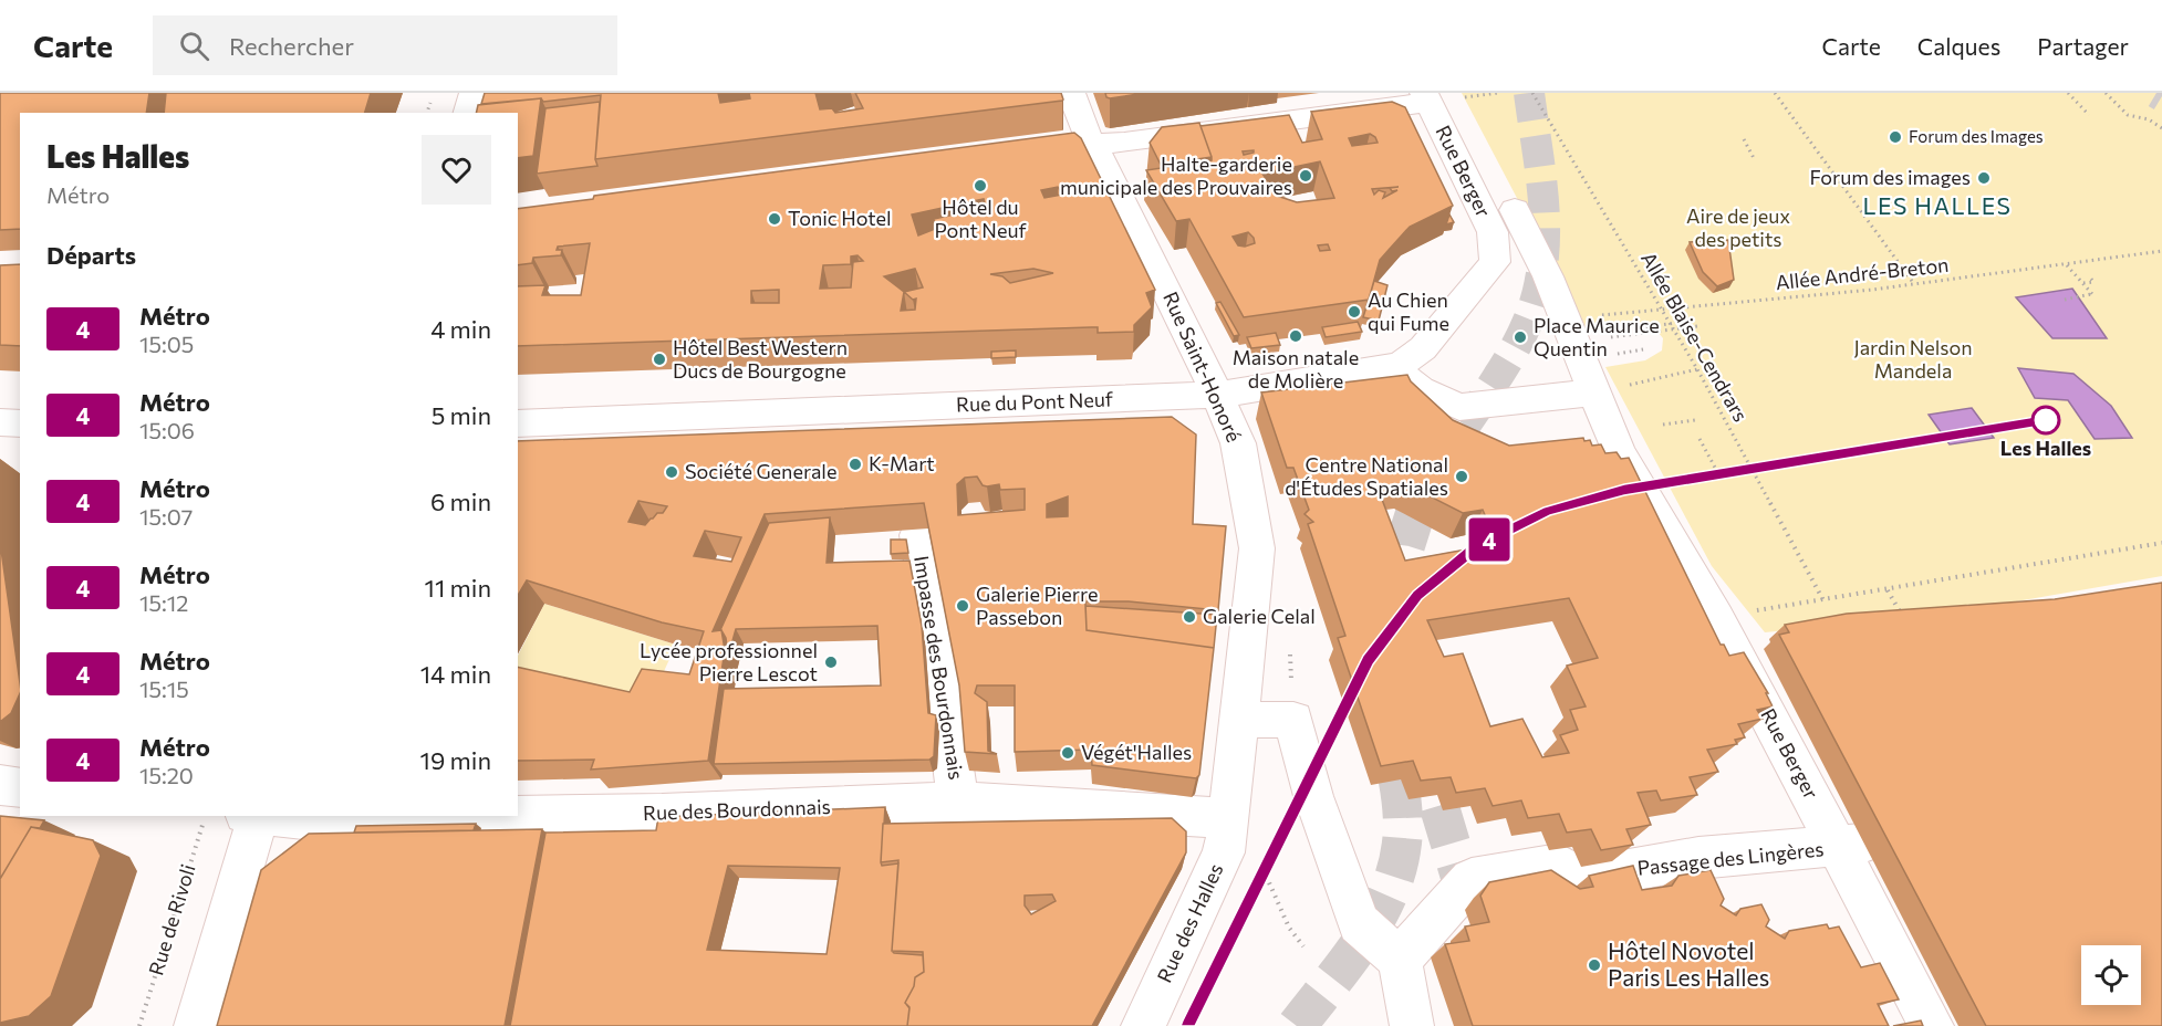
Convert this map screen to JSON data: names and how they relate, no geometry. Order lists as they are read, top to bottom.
{
  "streets": {
    "street": [
      "Rue Berger",
      "Rue Saint-Honoré",
      "Rue du Pont Neuf",
      "Impasse des Bourdonnais",
      "Rue des Bourdonnais",
      "Passage des Lingères",
      "Rue des Halles"
    ],
    "path": ["Allée André-Breton", "Allée Blaise-Cendrars", "Rue de Rivoli"]
  },
  "crossings": [
    ["Rue Berger", "Rue du Pont Neuf"],
    ["Rue Berger", "Passage des Lingères"],
    ["Allée André-Breton", "Allée Blaise-Cendrars"],
    ["Rue Saint-Honoré", "Rue du Pont Neuf"],
    ["Rue Saint-Honoré", "Rue des Bourdonnais"],
    ["Rue Saint-Honoré", "Rue des Halles"],
    ["Impasse des Bourdonnais", "Rue des Bourdonnais"],
    ["Rue des Bourdonnais", "Rue des Halles"]
  ],
  "districts": ["LES HALLES"],
  "parks": ["Aire de jeux des petits", "Jardin Nelson Mandela"],
  "places": [
    "Forum des Images",
    "Halte-garderie municipale des Prouvaires",
    "Forum des images",
    "Hôtel du Pont Neuf",
    "Tonic Hotel",
    "Au Chien qui Fume",
    "Maison natale de Molière",
    "Place Maurice Quentin",
    "Hôtel Best Western Ducs de Bourgogne",
    "Les Halles",
    "K-Mart",
    "Société Generale",
    "Centre National d'Études Spatiales",
    "Galerie Pierre Passebon",
    "Galerie Celal",
    "Lycée professionnel Pierre Lescot",
    "Végét'Halles",
    "Hôtel Novotel Paris Les Halles"
  ],
  "lines": ["metro line 4"],
  "page": {
    "header": "Carte",
    "search": "Rechercher",
    "nav": ["Carte", "Calques", "Partager"],
    "on_map": "4",
    "heading": [
      ["Les Halles", "Métro"],
      "Départs"
    ],
    "list": [
      {
        "mark": "4",
        "name": "Métro",
        "note": "15:05",
        "value": "4 min"
      },
      {
        "mark": "4",
        "name": "Métro",
        "note": "15:06",
        "value": "5 min"
      },
      {
        "mark": "4",
        "name": "Métro",
        "note": "15:07",
        "value": "6 min"
      },
      {
        "mark": "4",
        "name": "Métro",
        "note": "15:12",
        "value": "11 min"
      },
      {
        "mark": "4",
        "name": "Métro",
        "note": "15:15",
        "value": "14 min"
      },
      {
        "mark": "4",
        "name": "Métro",
        "note": "15:20",
        "value": "19 min"
      }
    ]
  }
}
